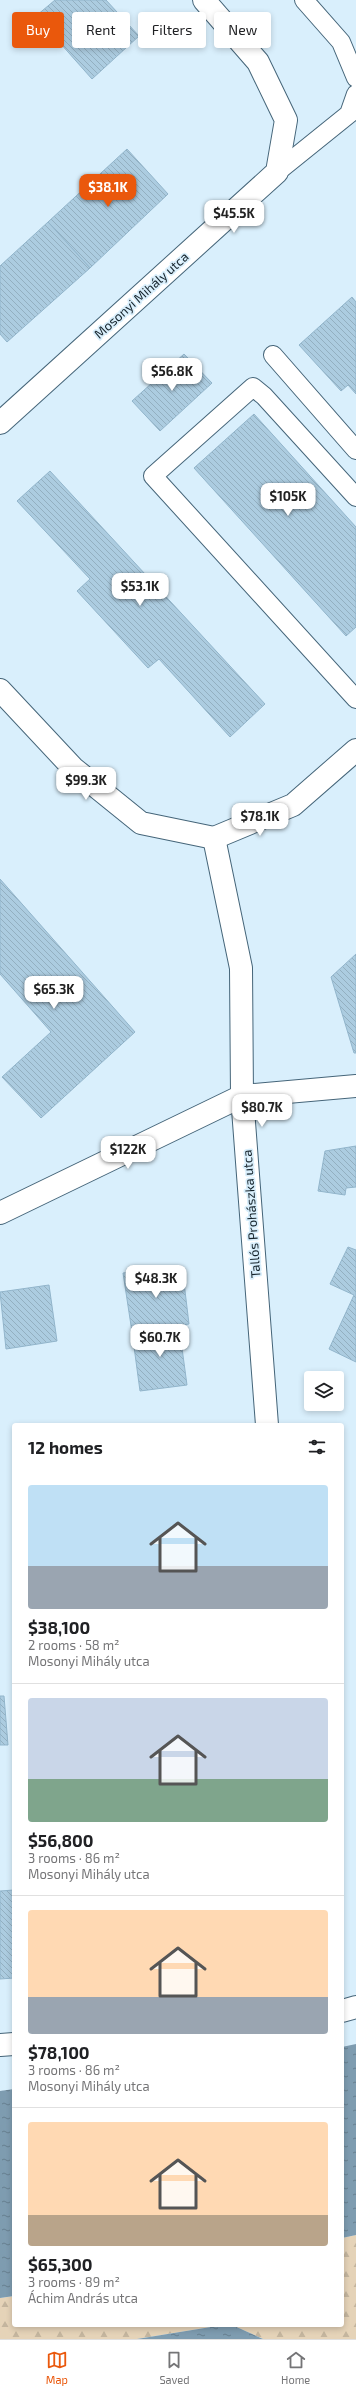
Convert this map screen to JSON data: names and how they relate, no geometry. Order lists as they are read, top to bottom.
{
  "streets": {
    "street": ["Mosonyi Mihály utca", "Tallós Prohászka utca"]
  },
  "page": {
    "chip": [
      "Buy",
      "Rent",
      "Filters",
      "New"
    ],
    "price": [
      "$38.1K",
      "$45.5K",
      "$56.8K",
      "$105K",
      "$53.1K",
      "$99.3K",
      "$78.1K",
      "$65.3K",
      "$80.7K",
      "$122K",
      "$48.3K",
      "$60.7K"
    ],
    "heading": "12 homes",
    "list": [
      {
        "name": "$38,100",
        "note": "2 rooms · 58 m² · Mosonyi Mihály utca"
      },
      {
        "name": "$56,800",
        "note": "3 rooms · 86 m² · Mosonyi Mihály utca"
      },
      {
        "name": "$78,100",
        "note": "3 rooms · 86 m² · Mosonyi Mihály utca"
      },
      {
        "name": "$65,300",
        "note": "3 rooms · 89 m² · Áchim András utca"
      }
    ],
    "tabs": ["Map", "Saved", "Home"]
  }
}
